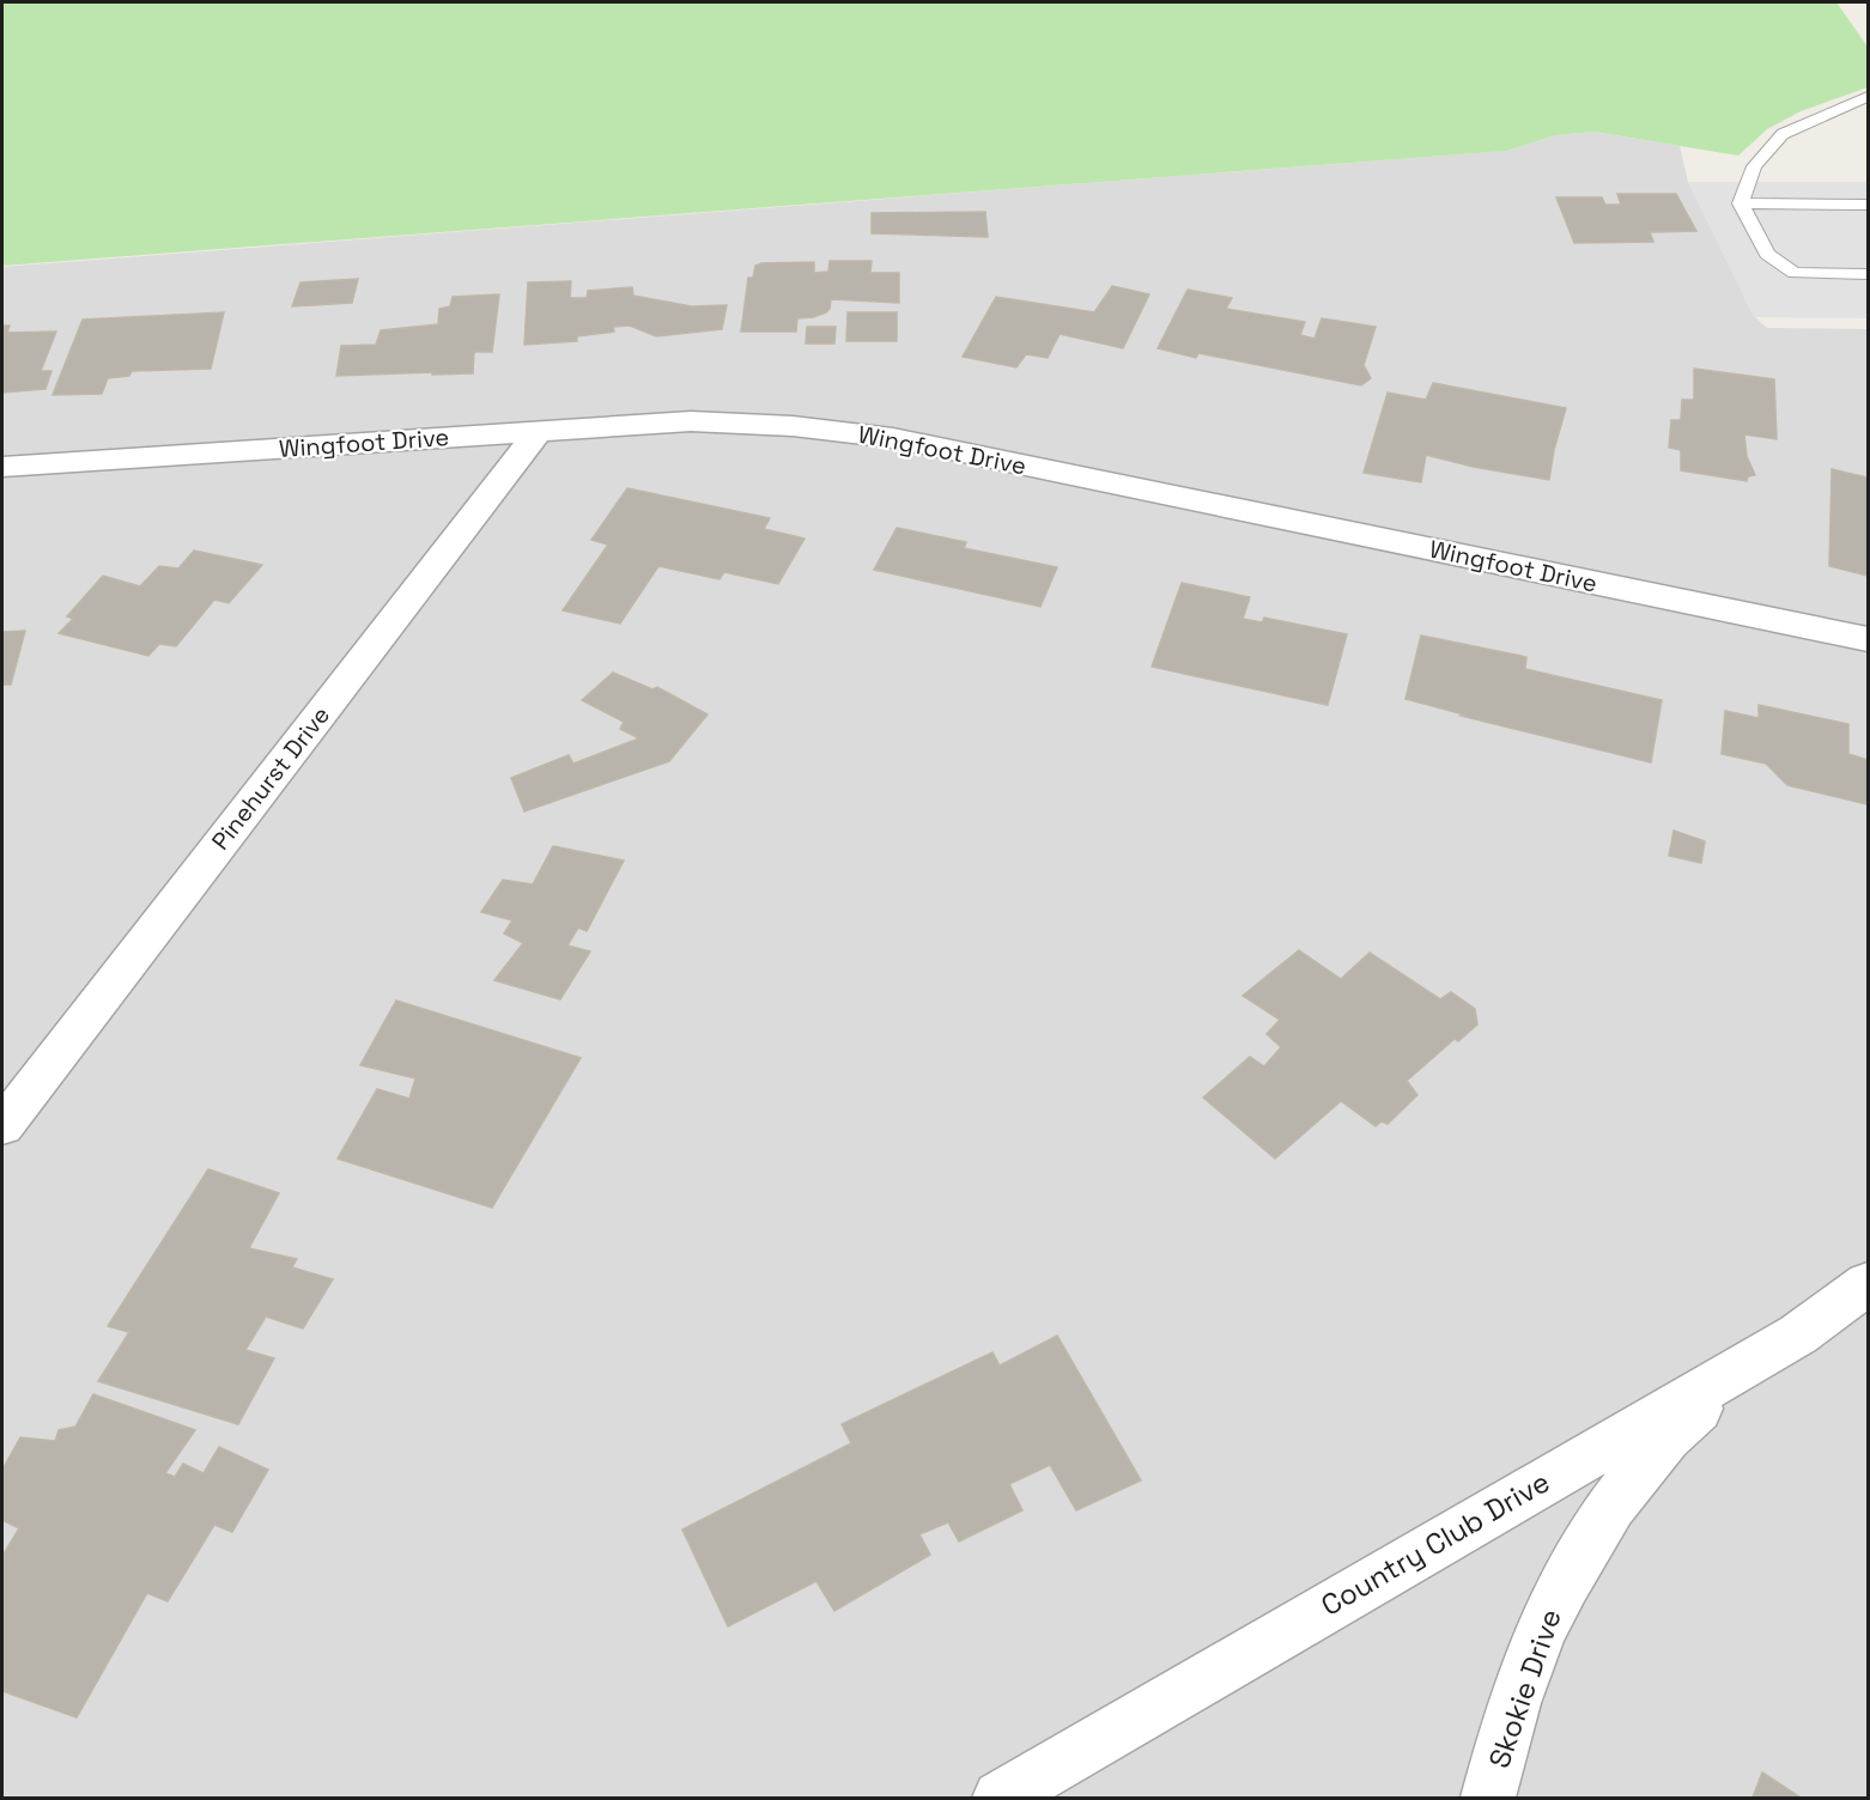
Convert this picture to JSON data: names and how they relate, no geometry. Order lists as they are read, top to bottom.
{
  "streets": {
    "street": [
      "Wingfoot Drive",
      "Pinehurst Drive",
      "Country Club Drive",
      "Skokie Drive"
    ]
  },
  "crossings": [
    ["Wingfoot Drive", "Pinehurst Drive"],
    ["Country Club Drive", "Skokie Drive"]
  ]
}
